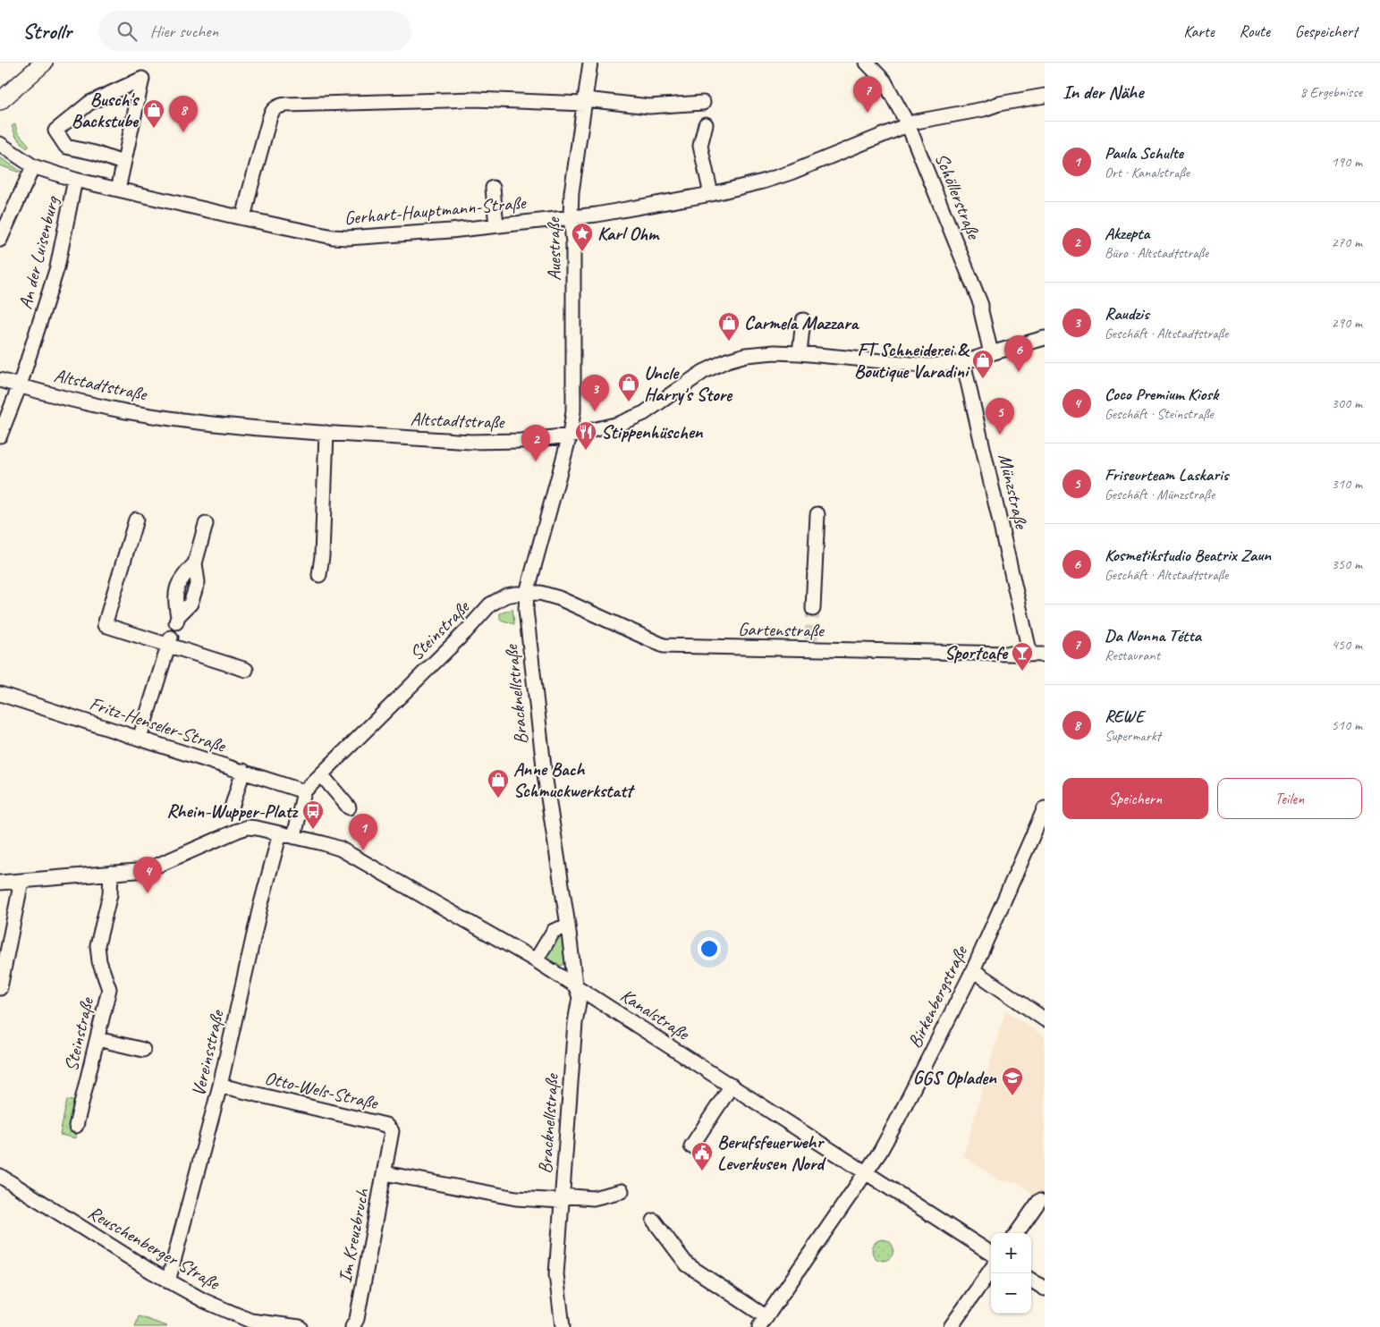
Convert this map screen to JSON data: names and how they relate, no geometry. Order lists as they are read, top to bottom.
{
  "streets": {
    "street": [
      "Schöllerstraße",
      "Gerhart-Hauptmann-Straße",
      "Auestraße",
      "An der Luisenburg",
      "Altstadtstraße",
      "Münzstraße",
      "Gartenstraße",
      "Steinstraße",
      "Bracknellstraße",
      "Fritz-Henseler-Straße",
      "Birkenbergstraße",
      "Kanalstraße",
      "Vereinsstraße",
      "Otto-Wels-Straße",
      "Im Kreuzbruch",
      "Reuschenberger Straße"
    ]
  },
  "crossings": [
    ["Schöllerstraße", "Gerhart-Hauptmann-Straße"],
    ["Schöllerstraße", "Altstadtstraße"],
    ["Gerhart-Hauptmann-Straße", "Auestraße"],
    ["Gerhart-Hauptmann-Straße", "An der Luisenburg"],
    ["Auestraße", "Altstadtstraße"],
    ["An der Luisenburg", "Altstadtstraße"],
    ["Altstadtstraße", "Münzstraße"],
    ["Münzstraße", "Gartenstraße"],
    ["Gartenstraße", "Steinstraße"],
    ["Gartenstraße", "Bracknellstraße"],
    ["Steinstraße", "Bracknellstraße"],
    ["Steinstraße", "Fritz-Henseler-Straße"],
    ["Bracknellstraße", "Kanalstraße"],
    ["Birkenbergstraße", "Kanalstraße"],
    ["Kanalstraße", "Vereinsstraße"],
    ["Vereinsstraße", "Otto-Wels-Straße"],
    ["Vereinsstraße", "Reuschenberger Straße"],
    ["Otto-Wels-Straße", "Im Kreuzbruch"]
  ],
  "places": {
    "shop": [
      "Busch's Backstube",
      "Carmela Mazzara",
      "FT Schneiderei & Boutique Varadini",
      "Uncle Harry's Store",
      "Anne Bach Schmuckwerkstatt"
    ],
    "place": ["Karl Ohm"],
    "restaurant": ["Stippenhüschen"],
    "bar": ["Sportcafe"],
    "bus stop": ["Rhein-Wupper-Platz"],
    "school or university": ["GGS Opladen"],
    "public building": ["Berufsfeuerwehr Leverkusen Nord"]
  },
  "page": {
    "header": "Strollr",
    "search": "Hier suchen",
    "nav": ["Karte", "Route", "Gespeichert"],
    "heading": ["In der Nähe", "8 Ergebnisse"],
    "pins": [
      "7",
      "8",
      "6",
      "3",
      "5",
      "2",
      "1",
      "4"
    ],
    "list": [
      {
        "mark": "1",
        "name": "Paula Schulte",
        "note": "Ort · Kanalstraße",
        "value": "190 m"
      },
      {
        "mark": "2",
        "name": "Akzepta",
        "note": "Büro · Altstadtstraße",
        "value": "270 m"
      },
      {
        "mark": "3",
        "name": "Raudzis",
        "note": "Geschäft · Altstadtstraße",
        "value": "290 m"
      },
      {
        "mark": "4",
        "name": "Coco Premium Kiosk",
        "note": "Geschäft · Steinstraße",
        "value": "300 m"
      },
      {
        "mark": "5",
        "name": "Friseurteam Laskaris",
        "note": "Geschäft · Münzstraße",
        "value": "310 m"
      },
      {
        "mark": "6",
        "name": "Kosmetikstudio Beatrix Zaun",
        "note": "Geschäft · Altstadtstraße",
        "value": "350 m"
      },
      {
        "mark": "7",
        "name": "Da Nonna Tétta",
        "note": "Restaurant",
        "value": "450 m"
      },
      {
        "mark": "8",
        "name": "REWE",
        "note": "Supermarkt",
        "value": "510 m"
      }
    ],
    "buttons": ["Speichern", "Teilen"],
    "map_buttons": ["+", "−"]
  }
}
